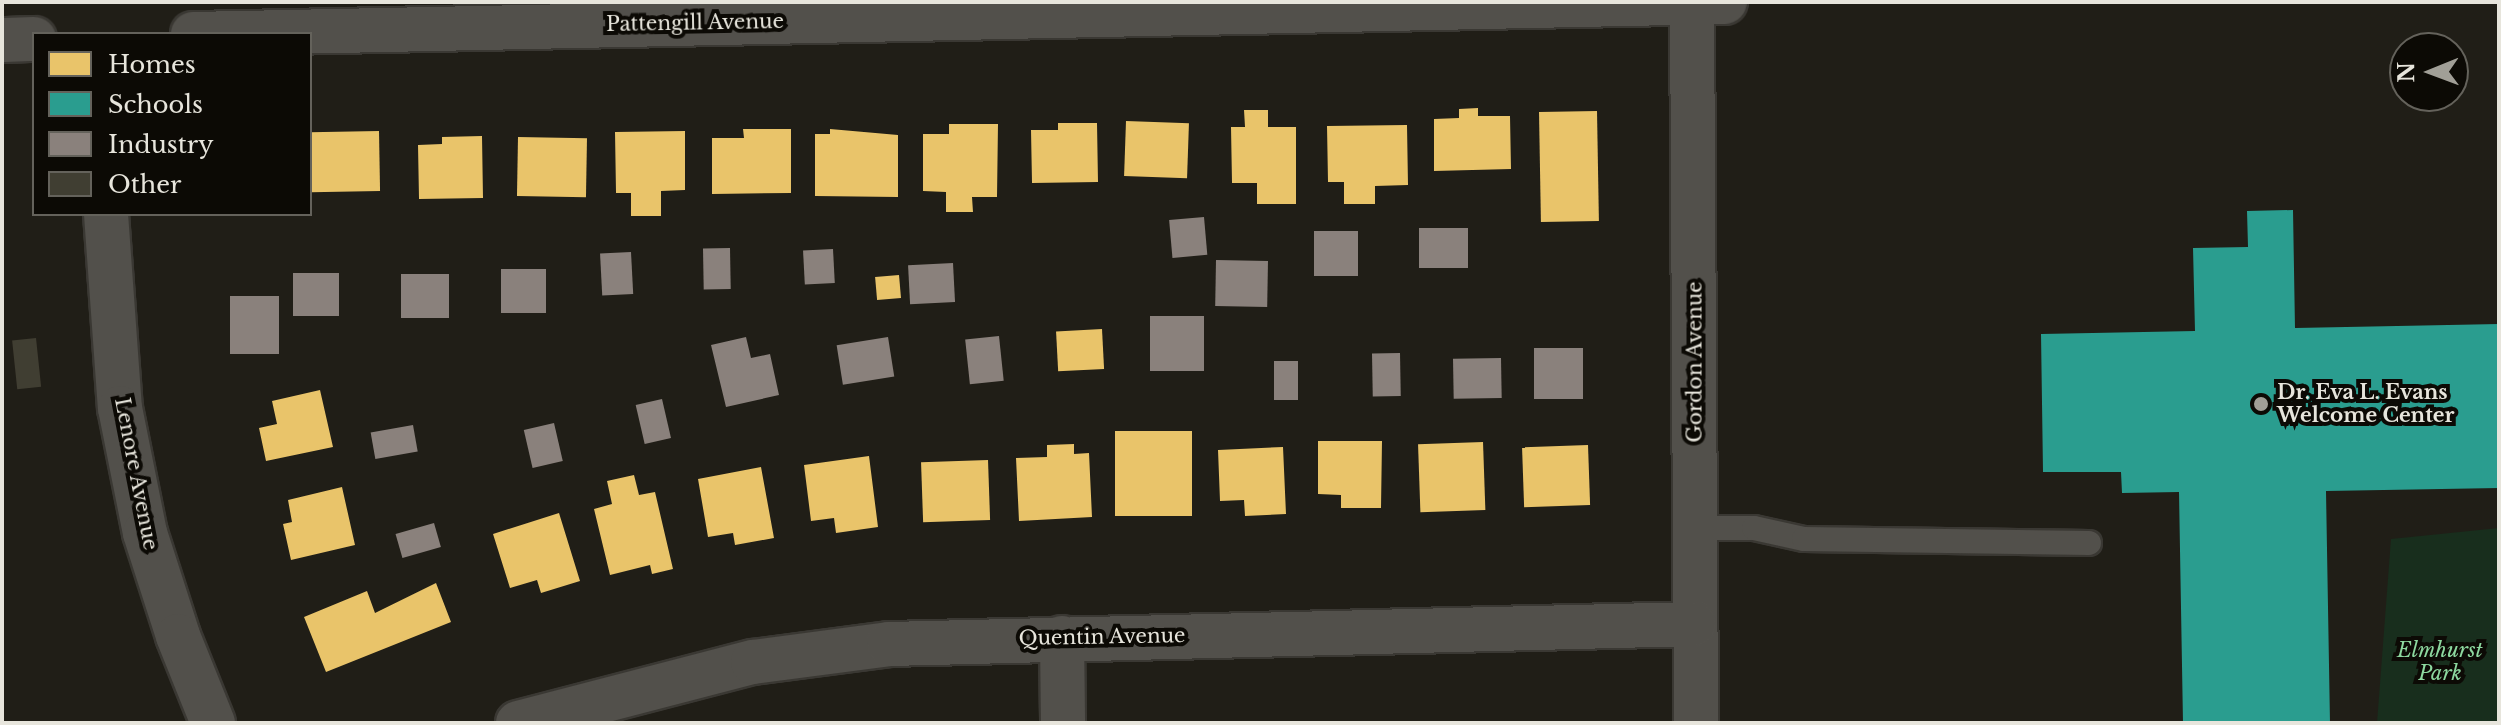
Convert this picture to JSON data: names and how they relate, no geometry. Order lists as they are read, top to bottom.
{
  "streets": {
    "street": [
      "Pattengill Avenue",
      "Gordon Avenue",
      "Lenore Avenue",
      "Quentin Avenue"
    ]
  },
  "crossings": [
    ["Pattengill Avenue", "Gordon Avenue"],
    ["Gordon Avenue", "Quentin Avenue"]
  ],
  "parks": ["Elmhurst Park"],
  "places": ["Dr. Eva L. Evans Welcome Center"],
  "legend": [
    "Homes",
    "Schools",
    "Industry",
    "Other"
  ],
  "north": "left"
}
